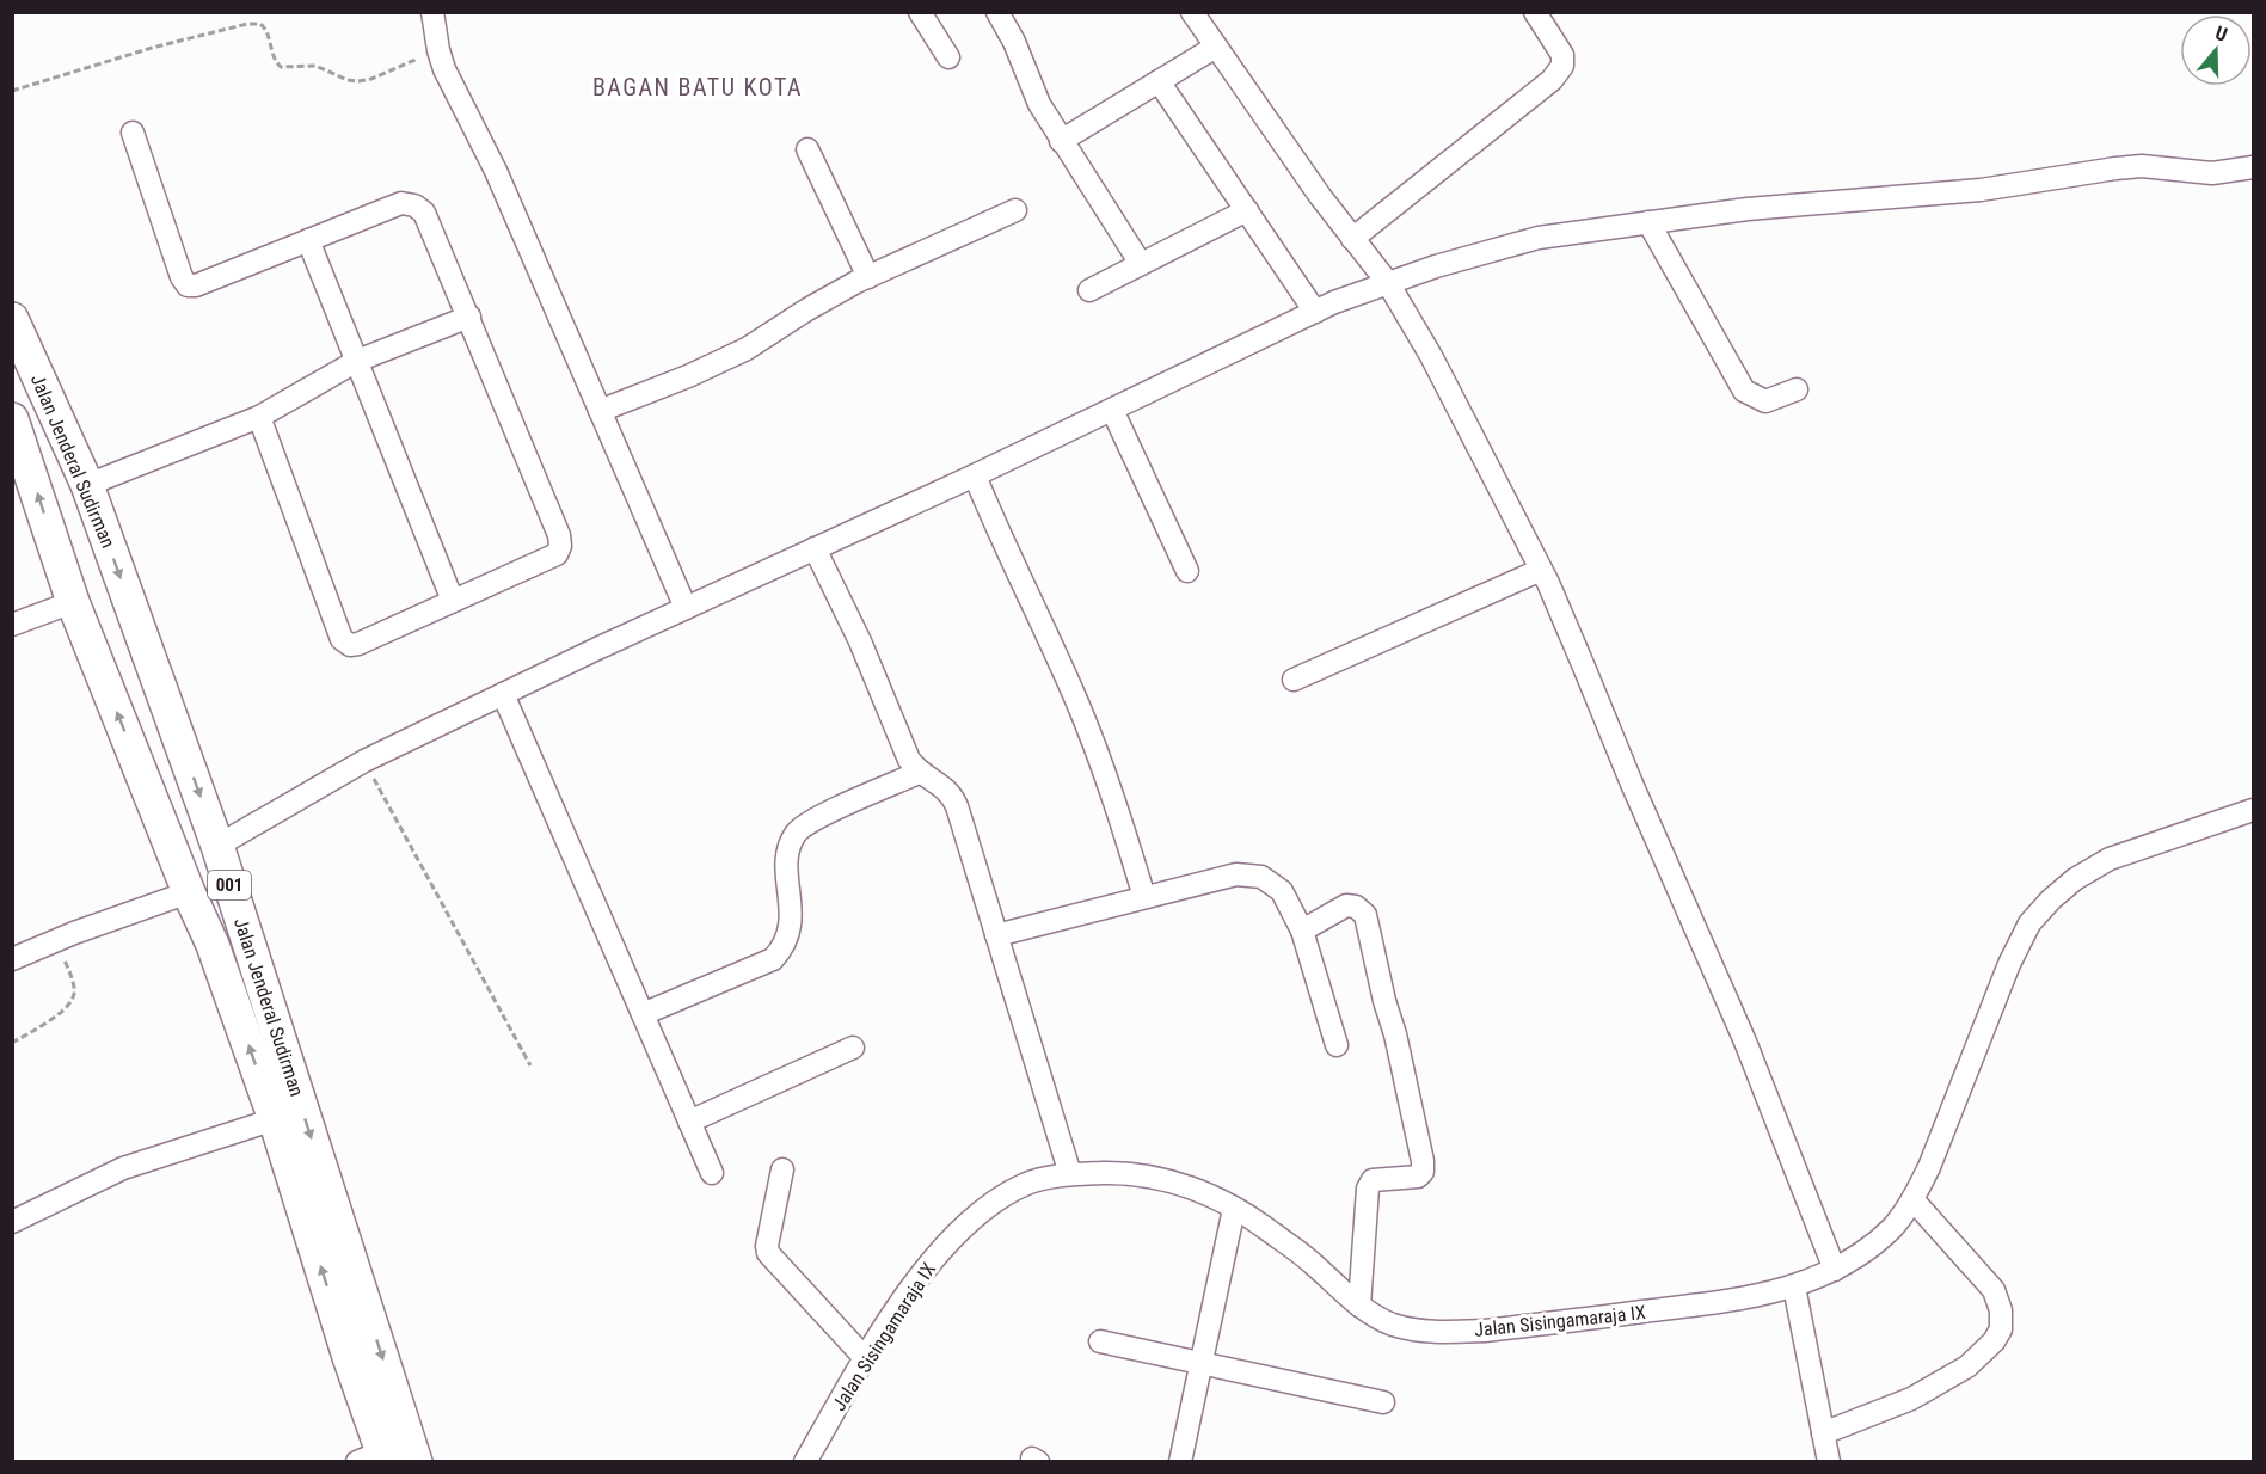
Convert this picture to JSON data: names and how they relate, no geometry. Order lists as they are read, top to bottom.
{
  "streets": {
    "highway": ["Jalan Jenderal Sudirman", "001"],
    "street": ["Jalan Sisingamaraja IX"]
  },
  "districts": ["BAGAN BATU KOTA"],
  "north": "top"
}
